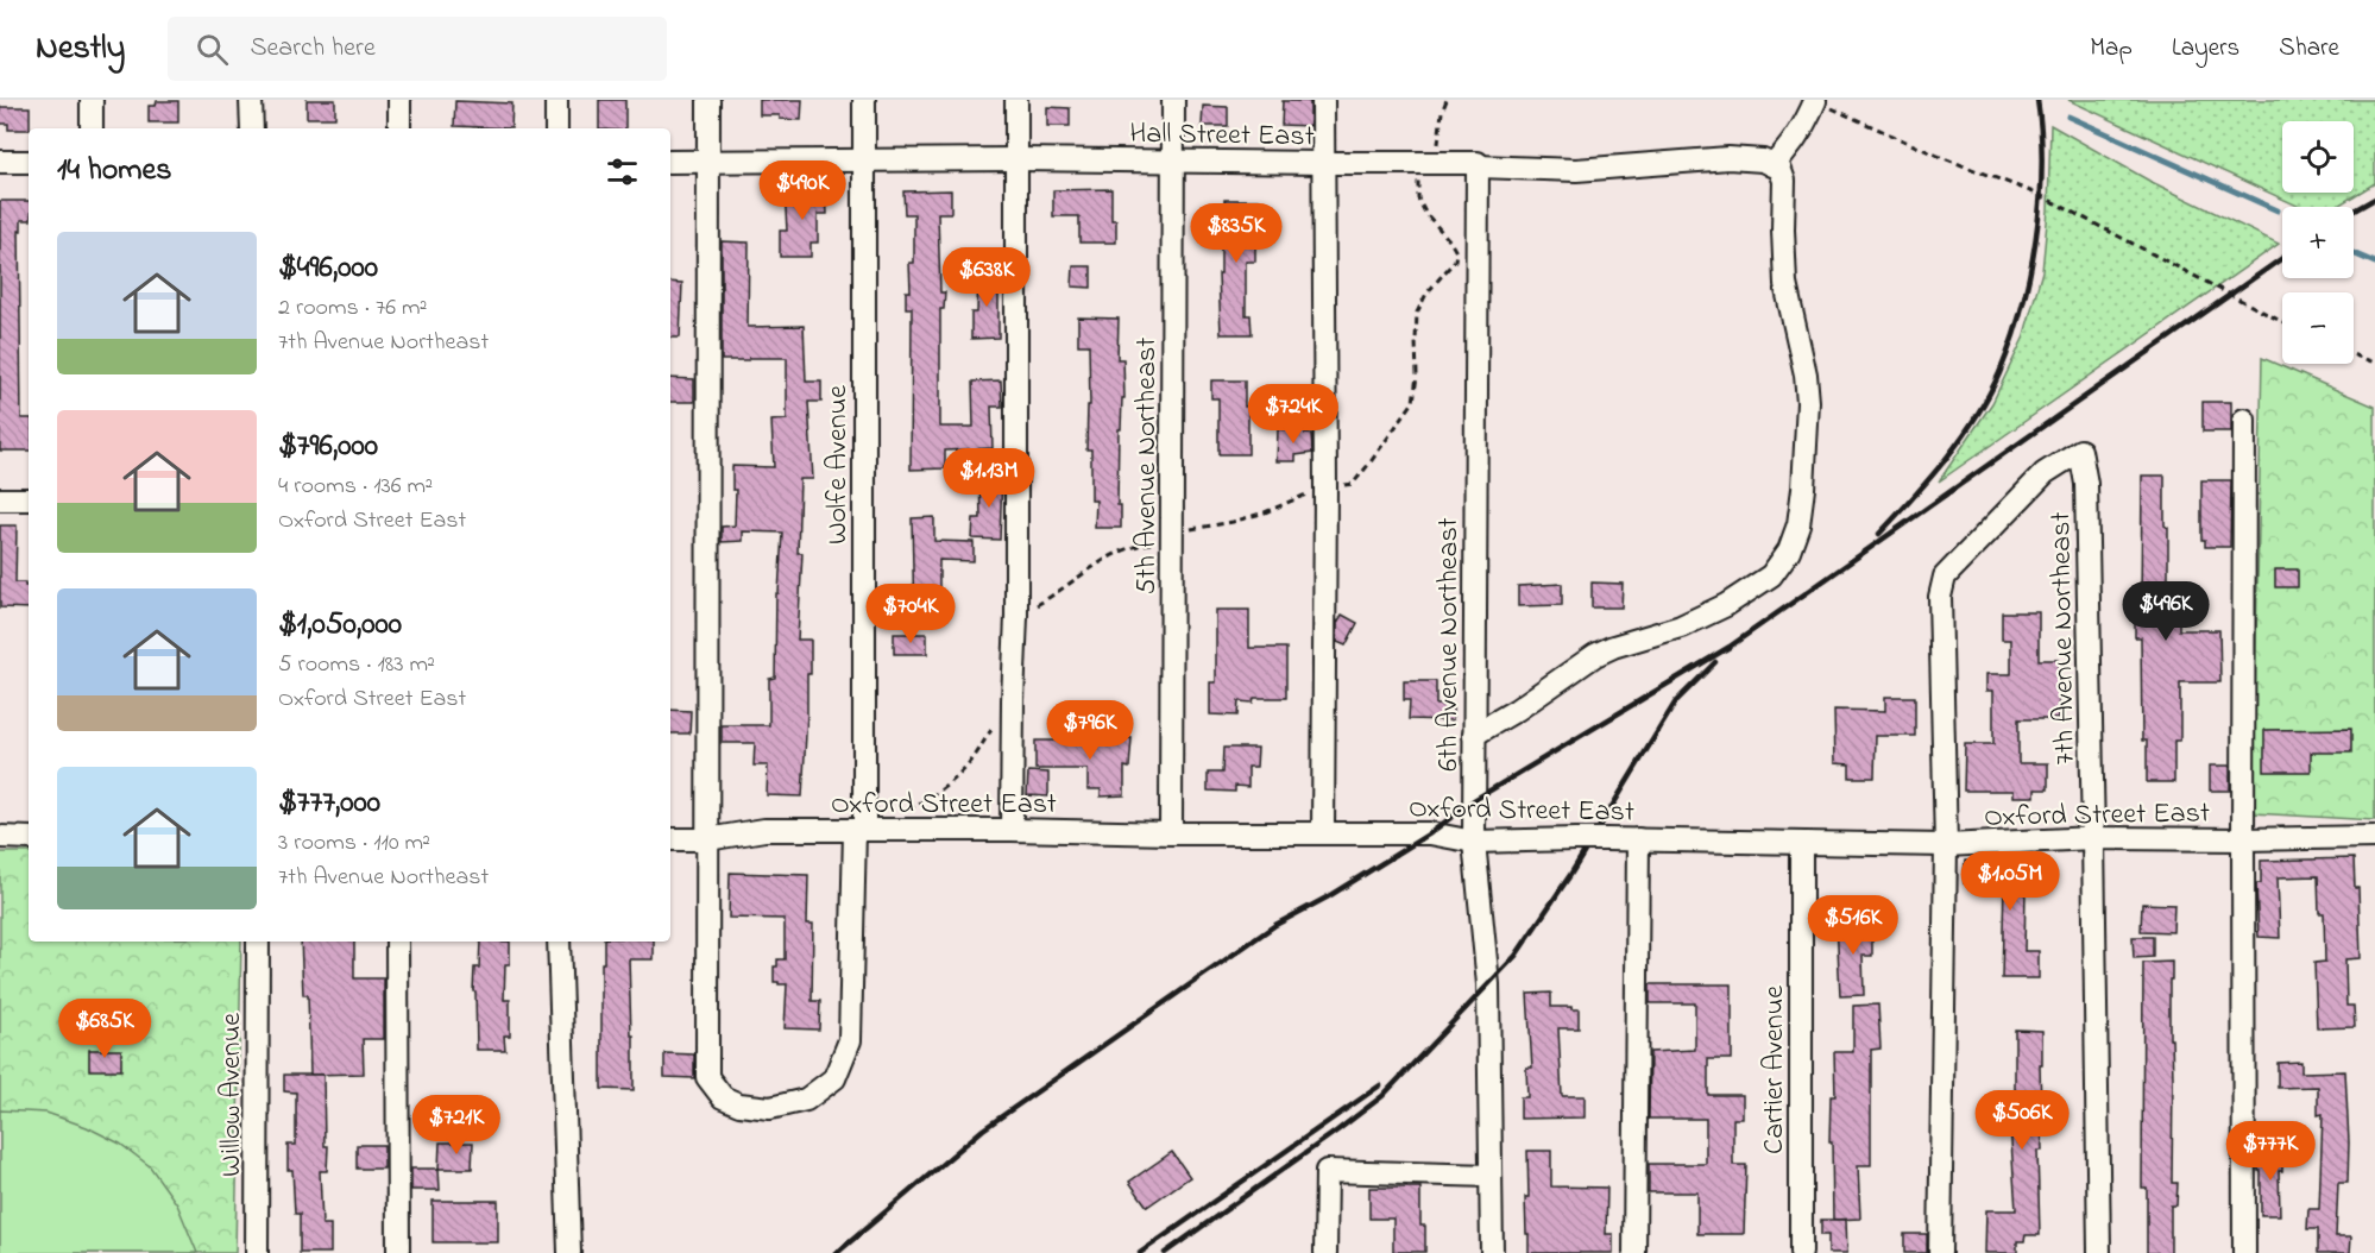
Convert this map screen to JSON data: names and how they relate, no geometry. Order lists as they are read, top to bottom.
{
  "streets": {
    "street": [
      "Hall Street East",
      "Wolfe Avenue",
      "5th Avenue Northeast",
      "7th Avenue Northeast",
      "6th Avenue Northeast",
      "Oxford Street East",
      "Cartier Avenue",
      "Willow Avenue"
    ]
  },
  "crossings": [
    ["Hall Street East", "Wolfe Avenue"],
    ["Hall Street East", "5th Avenue Northeast"],
    ["Hall Street East", "6th Avenue Northeast"],
    ["Wolfe Avenue", "Oxford Street East"],
    ["5th Avenue Northeast", "Oxford Street East"],
    ["7th Avenue Northeast", "Oxford Street East"],
    ["6th Avenue Northeast", "Oxford Street East"],
    ["Oxford Street East", "Cartier Avenue"]
  ],
  "page": {
    "header": "Nestly",
    "search": "Search here",
    "nav": ["Map", "Layers", "Share"],
    "map_buttons": ["+", "−"],
    "heading": "14 homes",
    "price": [
      "$490K",
      "$835K",
      "$638K",
      "$724K",
      "$1.13M",
      "$496K",
      "$704K",
      "$796K",
      "$1.05M",
      "$516K",
      "$685K",
      "$506K",
      "$721K",
      "$777K"
    ],
    "list": [
      {
        "name": "$496,000",
        "note": "2 rooms · 76 m² · 7th Avenue Northeast"
      },
      {
        "name": "$796,000",
        "note": "4 rooms · 136 m² · Oxford Street East"
      },
      {
        "name": "$1,050,000",
        "note": "5 rooms · 183 m² · Oxford Street East"
      },
      {
        "name": "$777,000",
        "note": "3 rooms · 110 m² · 7th Avenue Northeast"
      }
    ]
  }
}
